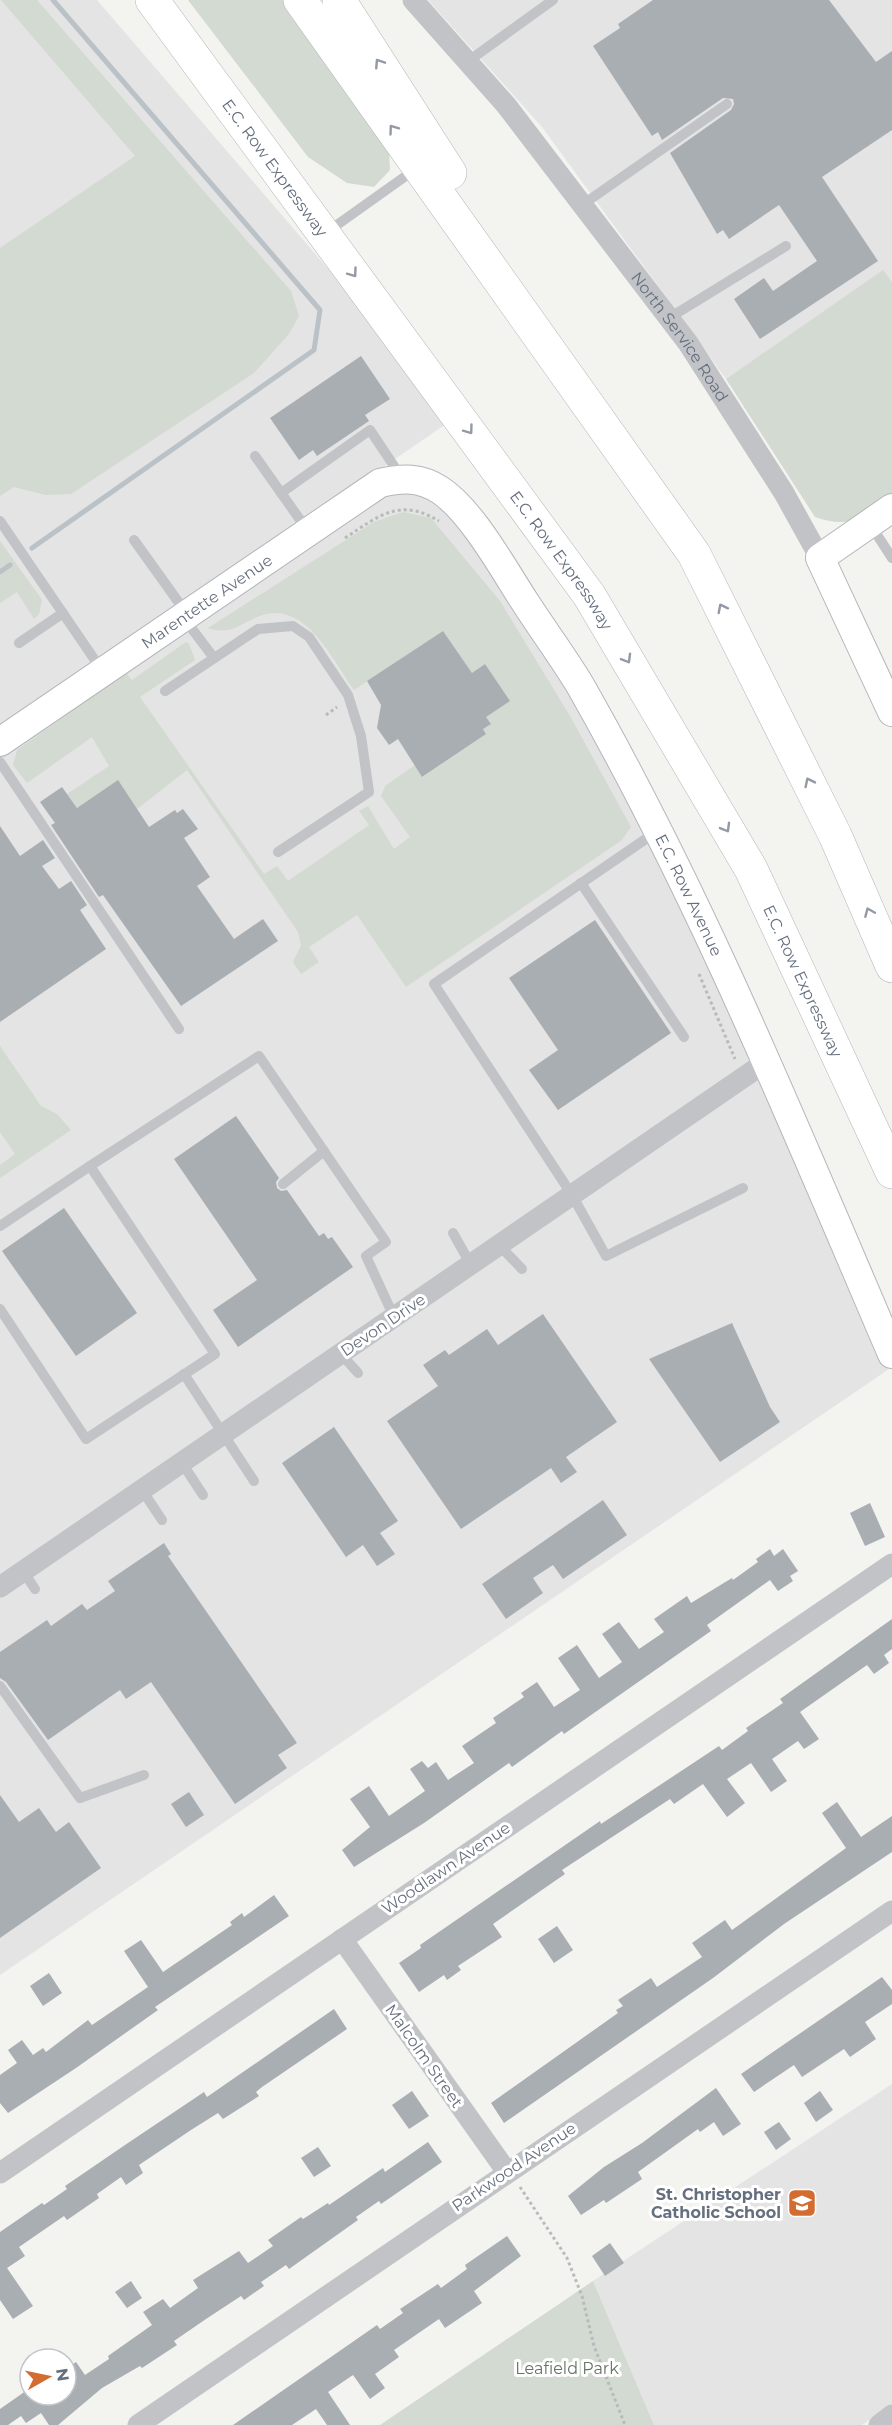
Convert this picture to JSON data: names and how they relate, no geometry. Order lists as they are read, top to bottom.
{
  "streets": {
    "highway": ["E.C. Row Expressway"],
    "street": [
      "North Service Road",
      "Marentette Avenue",
      "E.C. Row Avenue",
      "Devon Drive",
      "Woodlawn Avenue",
      "Malcolm Street",
      "Parkwood Avenue"
    ]
  },
  "crossings": [
    ["Marentette Avenue", "E.C. Row Avenue"],
    ["E.C. Row Avenue", "Devon Drive"],
    ["Woodlawn Avenue", "Malcolm Street"],
    ["Malcolm Street", "Parkwood Avenue"]
  ],
  "parks": ["Leafield Park"],
  "places": {
    "school or university": ["St. Christopher Catholic School"]
  },
  "north": "right"
}
